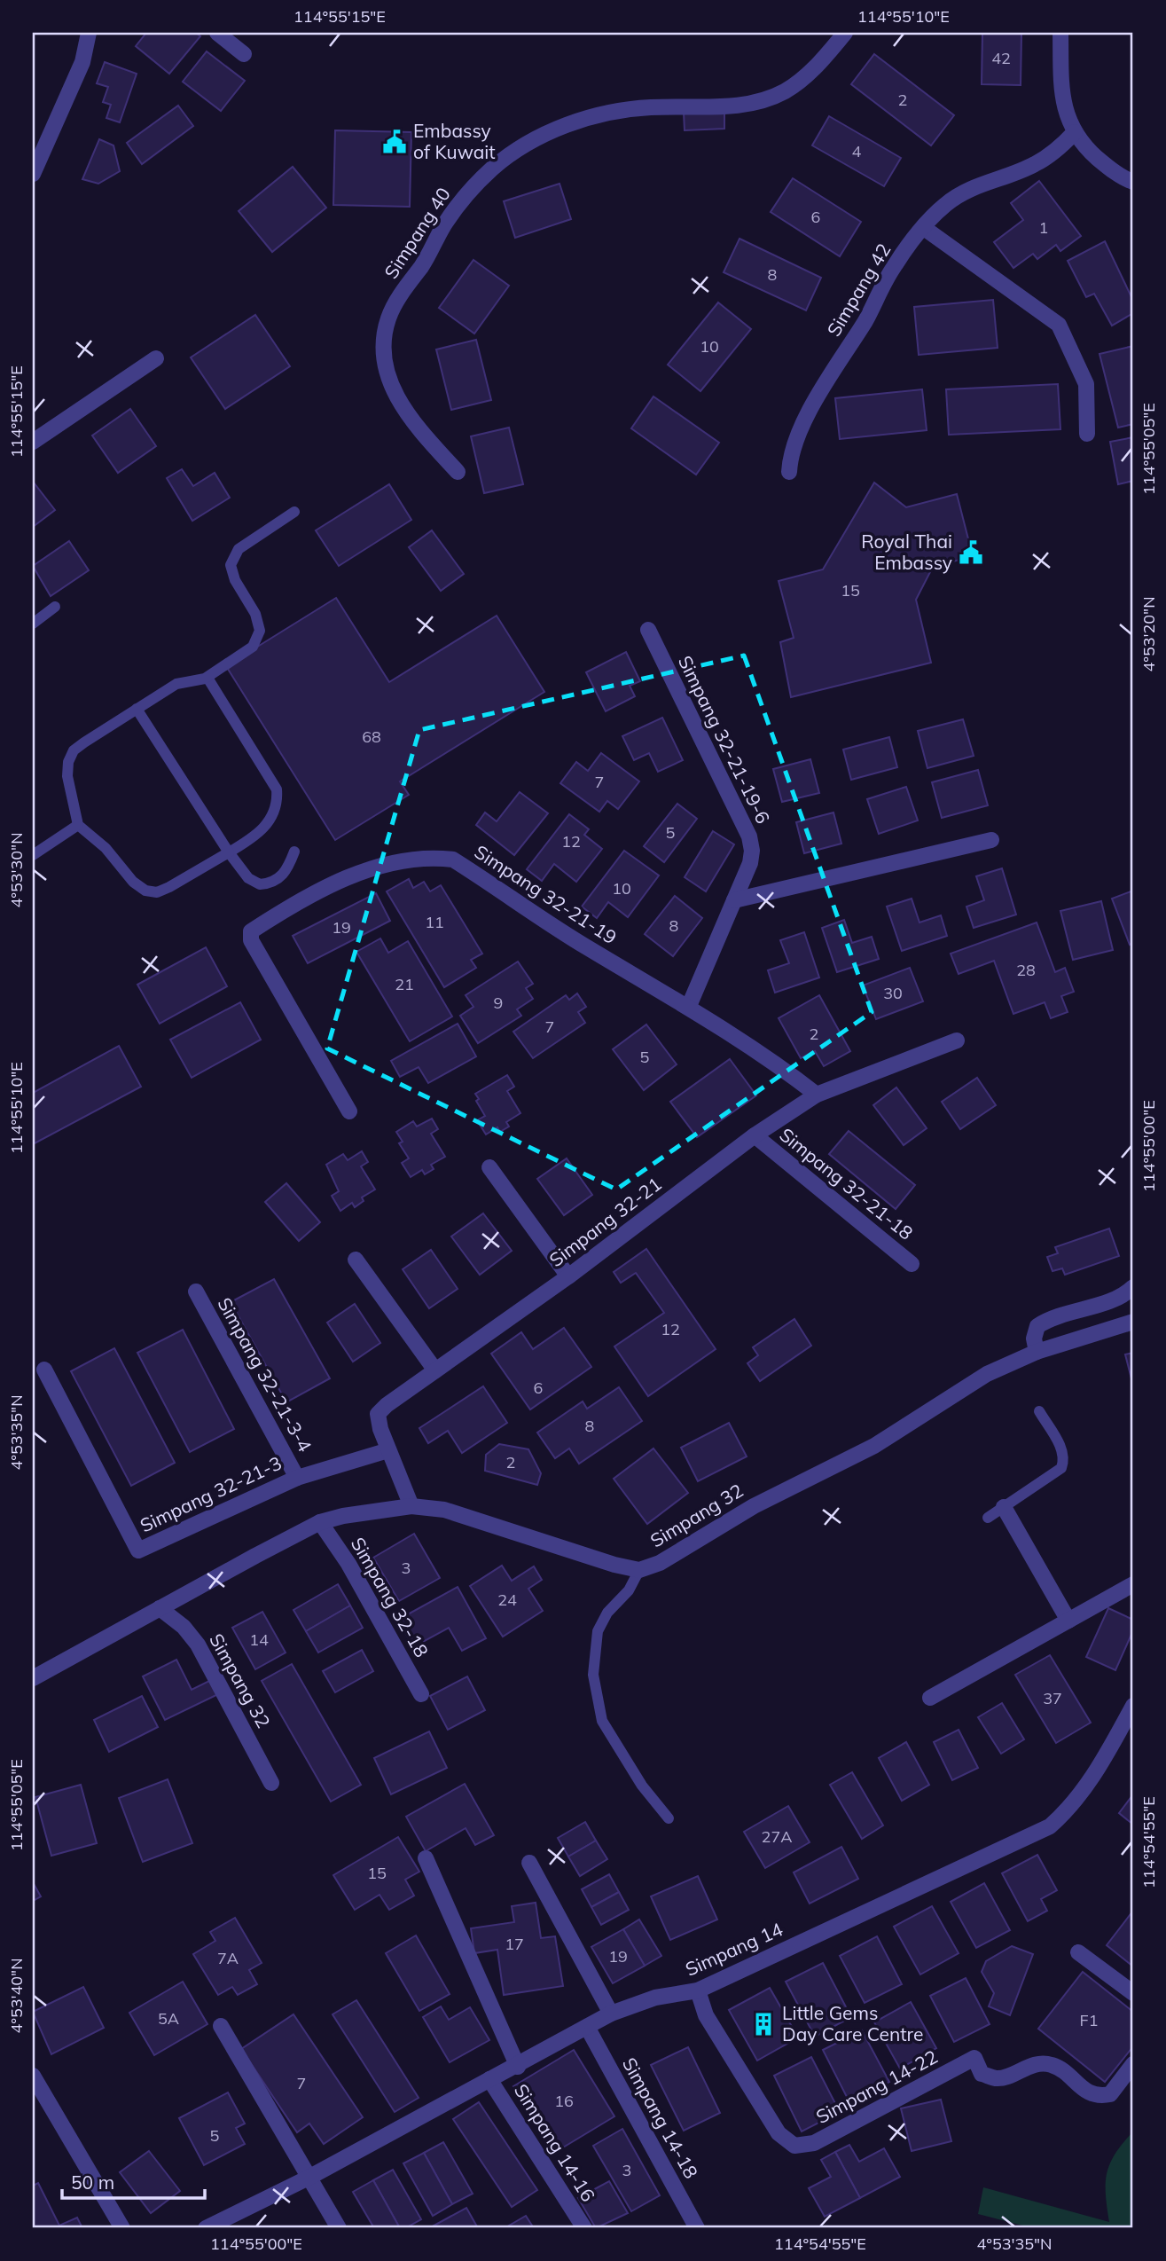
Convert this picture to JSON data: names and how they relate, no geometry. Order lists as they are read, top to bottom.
{
  "streets": {
    "street": [
      "Simpang 40",
      "Simpang 42",
      "Simpang 32-21-19-6",
      "Simpang 32-21-19",
      "Simpang 32-21-18",
      "Simpang 32-21",
      "Simpang 32-21-3-4",
      "Simpang 32-21-3",
      "Simpang 32",
      "Simpang 32-18",
      "Simpang 14",
      "Simpang 14-22",
      "Simpang 14-18",
      "Simpang 14-16"
    ]
  },
  "crossings": [
    ["Simpang 32-21-19-6", "Simpang 32-21-19"],
    ["Simpang 32-21-19", "Simpang 32-21"],
    ["Simpang 32-21-18", "Simpang 32-21"],
    ["Simpang 32-21", "Simpang 32-21-3"],
    ["Simpang 32-21", "Simpang 32"],
    ["Simpang 32-21-3-4", "Simpang 32-21-3"],
    ["Simpang 32", "Simpang 32-18"],
    ["Simpang 14", "Simpang 14-22"],
    ["Simpang 14", "Simpang 14-18"],
    ["Simpang 14", "Simpang 14-16"]
  ],
  "places": {
    "public building": ["Embassy of Kuwait", "Royal Thai Embassy"],
    "building": ["Little Gems Day Care Centre"]
  },
  "house_numbers": [
    "42",
    "2",
    "4",
    "6",
    "1",
    "8",
    "10",
    "15",
    "68",
    "7",
    "5",
    "12",
    "10",
    "11",
    "8",
    "19",
    "28",
    "21",
    "30",
    "9",
    "7",
    "2",
    "5",
    "12",
    "6",
    "8",
    "2",
    "3",
    "24",
    "14",
    "37",
    "27A",
    "15",
    "17",
    "19",
    "7A",
    "5A",
    "F1",
    "7",
    "16",
    "5",
    "3"
  ],
  "scale_bar": "50 m",
  "coordinates": [
    "114°55'15\"E",
    "114°55'10\"E",
    "114°55'05\"E",
    "4°53'20\"N",
    "4°53'30\"N",
    "114°55'00\"E",
    "4°53'35\"N",
    "114°54'55\"E",
    "4°53'40\"N"
  ]
}
